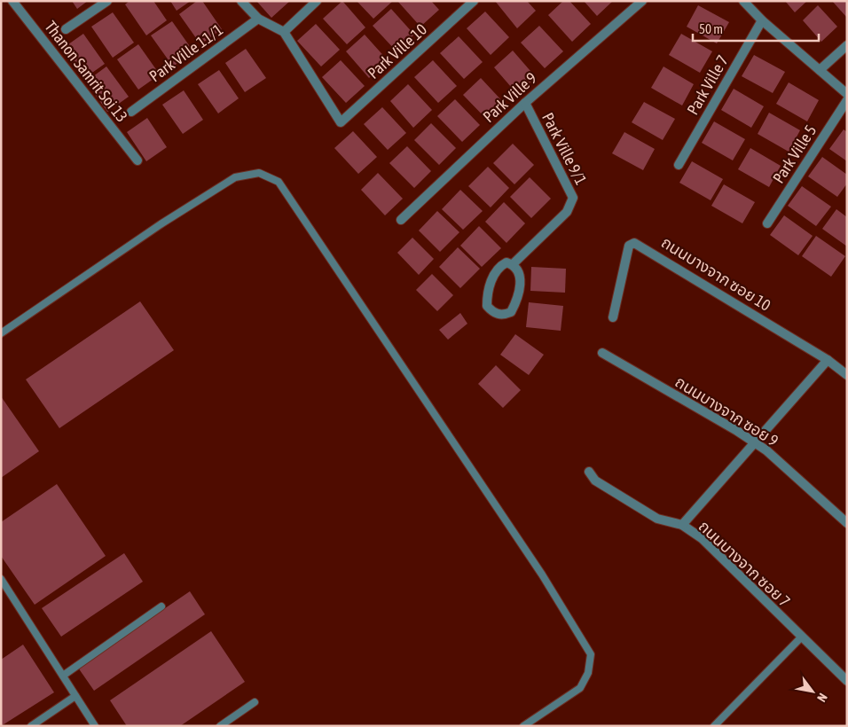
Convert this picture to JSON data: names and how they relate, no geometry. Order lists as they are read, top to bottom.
{
  "streets": {
    "street": [
      "Park Ville 10",
      "Park Ville 11/1",
      "Thanon Samrit Soi 13",
      "Park Ville 7",
      "Park Ville 9",
      "Park Ville 9/1",
      "Park Ville 5",
      "ถนนบางจาก ซอย 10",
      "ถนนบางจาก ซอย 9",
      "ถนนบางจาก ซอย 7"
    ]
  },
  "crossings": [
    ["Park Ville 9", "Park Ville 9/1"]
  ],
  "scale_bar": "50 m",
  "north": "bottom right"
}
